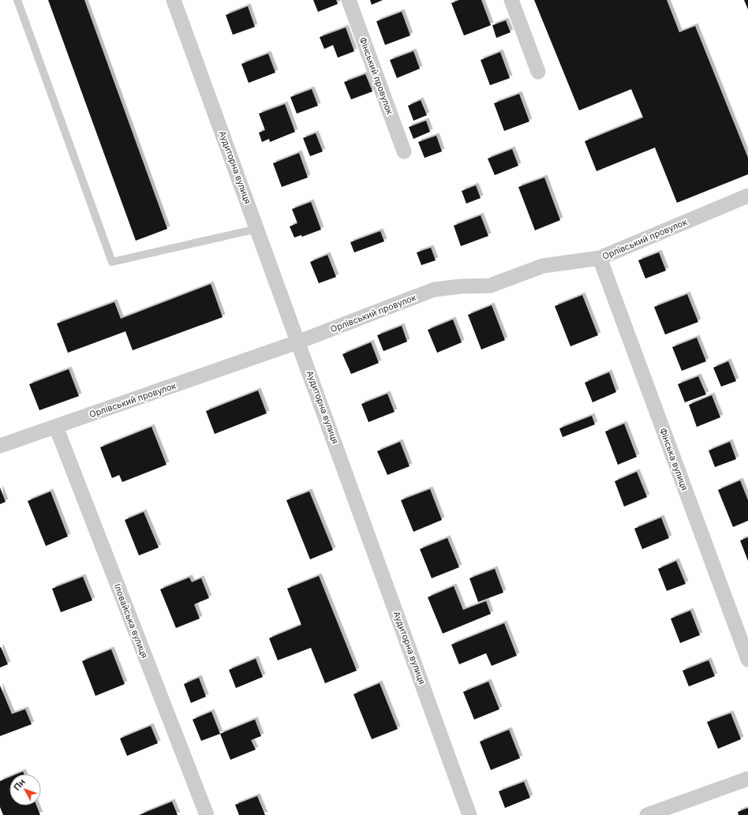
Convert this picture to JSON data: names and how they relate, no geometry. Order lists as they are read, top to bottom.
{
  "streets": {
    "street": [
      "Фінський провулок",
      "Аудиторна вулиця",
      "Орлівський провулок",
      "Фінська вулиця",
      "Іловайська вулиця"
    ]
  },
  "crossings": [
    ["Аудиторна вулиця", "Орлівський провулок"],
    ["Орлівський провулок", "Фінська вулиця"],
    ["Орлівський провулок", "Іловайська вулиця"]
  ],
  "north": "top left"
}
